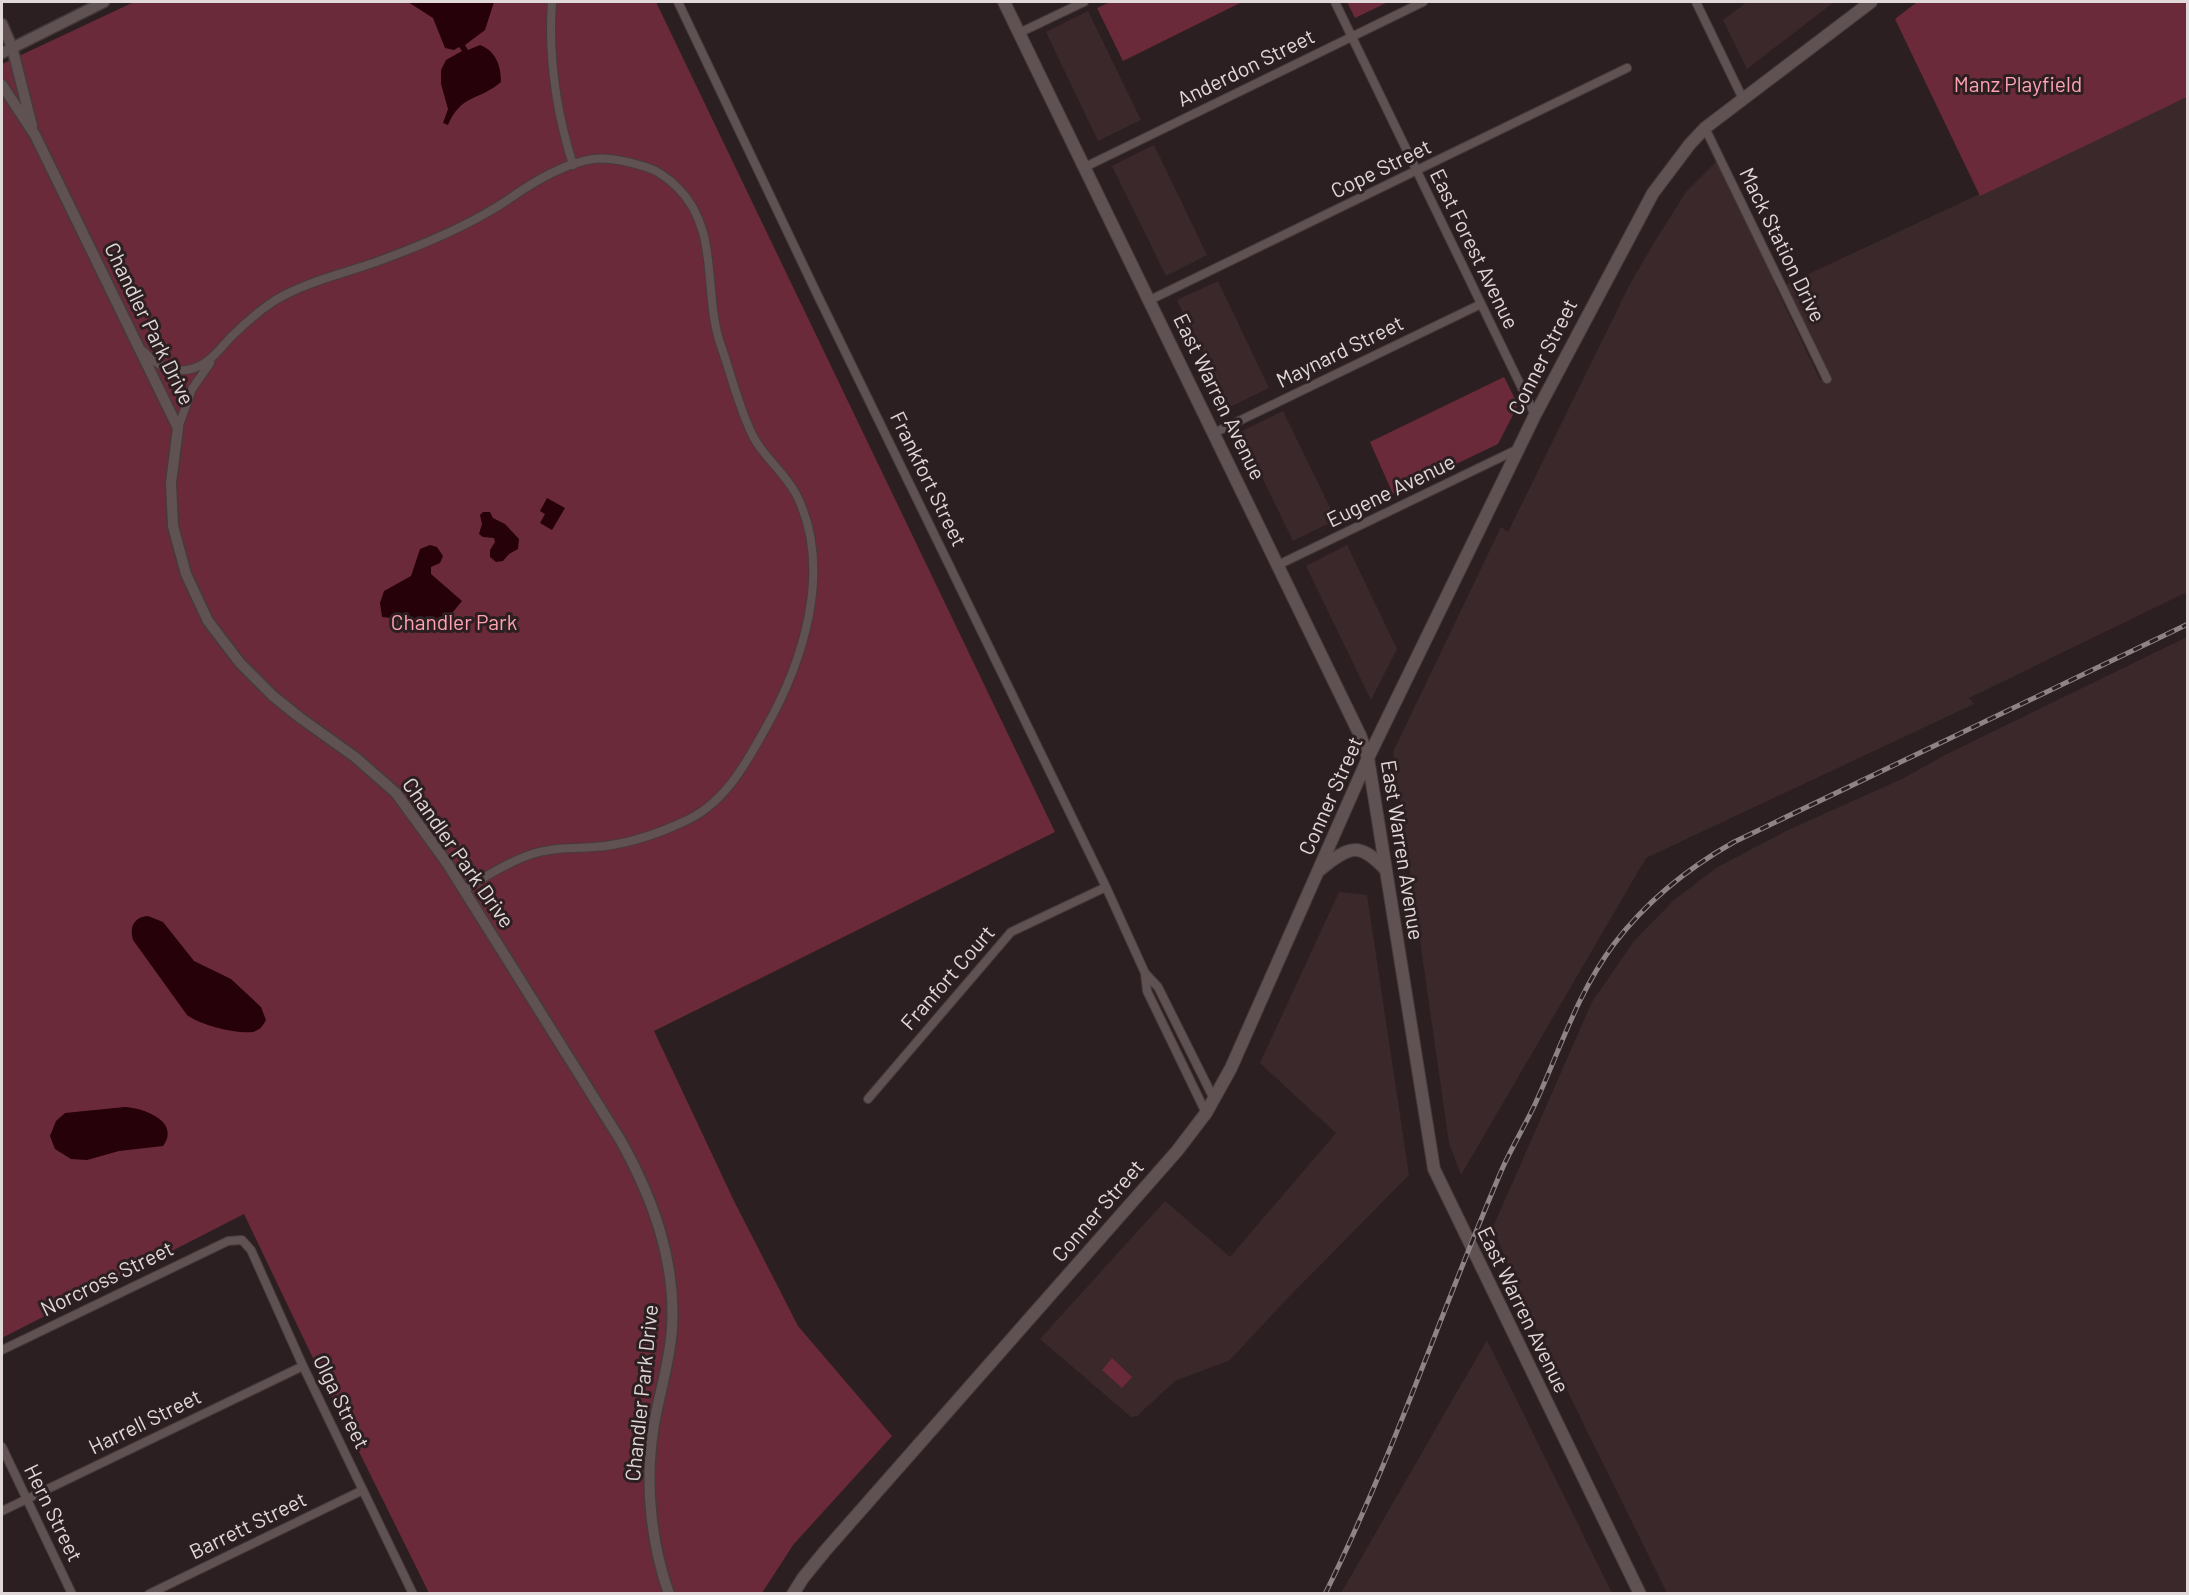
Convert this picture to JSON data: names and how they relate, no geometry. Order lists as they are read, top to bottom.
{
  "streets": {
    "main road": ["Conner Street", "East Warren Avenue"],
    "street": [
      "Anderdon Street",
      "Cope Street",
      "Mack Station Drive",
      "East Forest Avenue",
      "Chandler Park Drive",
      "Maynard Street",
      "Frankfort Street",
      "Eugene Avenue",
      "Franfort Court",
      "Norcross Street",
      "Olga Street",
      "Harrell Street",
      "Hern Street",
      "Barrett Street"
    ]
  },
  "crossings": [
    ["Anderdon Street", "East Forest Avenue"],
    ["Anderdon Street", "East Warren Avenue"],
    ["Cope Street", "East Forest Avenue"],
    ["Cope Street", "East Warren Avenue"],
    ["Mack Station Drive", "Conner Street"],
    ["East Forest Avenue", "Maynard Street"],
    ["East Forest Avenue", "Conner Street"],
    ["Maynard Street", "East Warren Avenue"],
    ["Conner Street", "East Warren Avenue"],
    ["Conner Street", "Eugene Avenue"],
    ["East Warren Avenue", "Eugene Avenue"],
    ["Frankfort Street", "Franfort Court"],
    ["Norcross Street", "Olga Street"],
    ["Olga Street", "Harrell Street"],
    ["Olga Street", "Barrett Street"],
    ["Harrell Street", "Hern Street"]
  ],
  "parks": ["Manz Playfield", "Chandler Park"]
}
